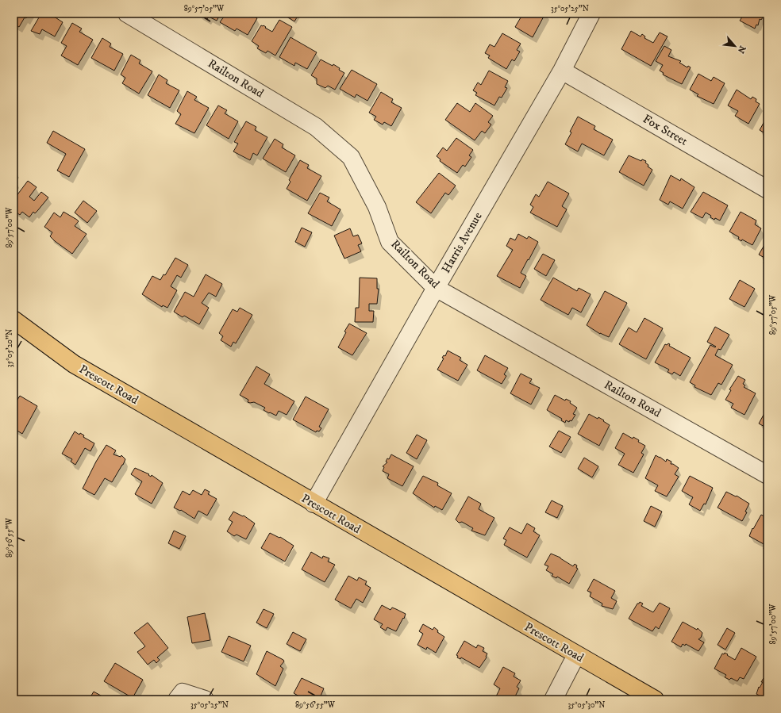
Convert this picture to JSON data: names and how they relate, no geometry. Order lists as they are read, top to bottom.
{
  "streets": {
    "main road": ["Prescott Road"],
    "street": ["Railton Road", "Fox Street", "Harris Avenue"]
  },
  "crossings": [
    ["Railton Road", "Harris Avenue"],
    ["Fox Street", "Harris Avenue"],
    ["Harris Avenue", "Prescott Road"]
  ],
  "north": "bottom right",
  "coordinates": [
    "89°57'05\"W",
    "35°05'25\"N",
    "89°57'00\"W",
    "35°05'20\"N",
    "89°56'55\"W",
    "35°05'30\"N"
  ]
}
